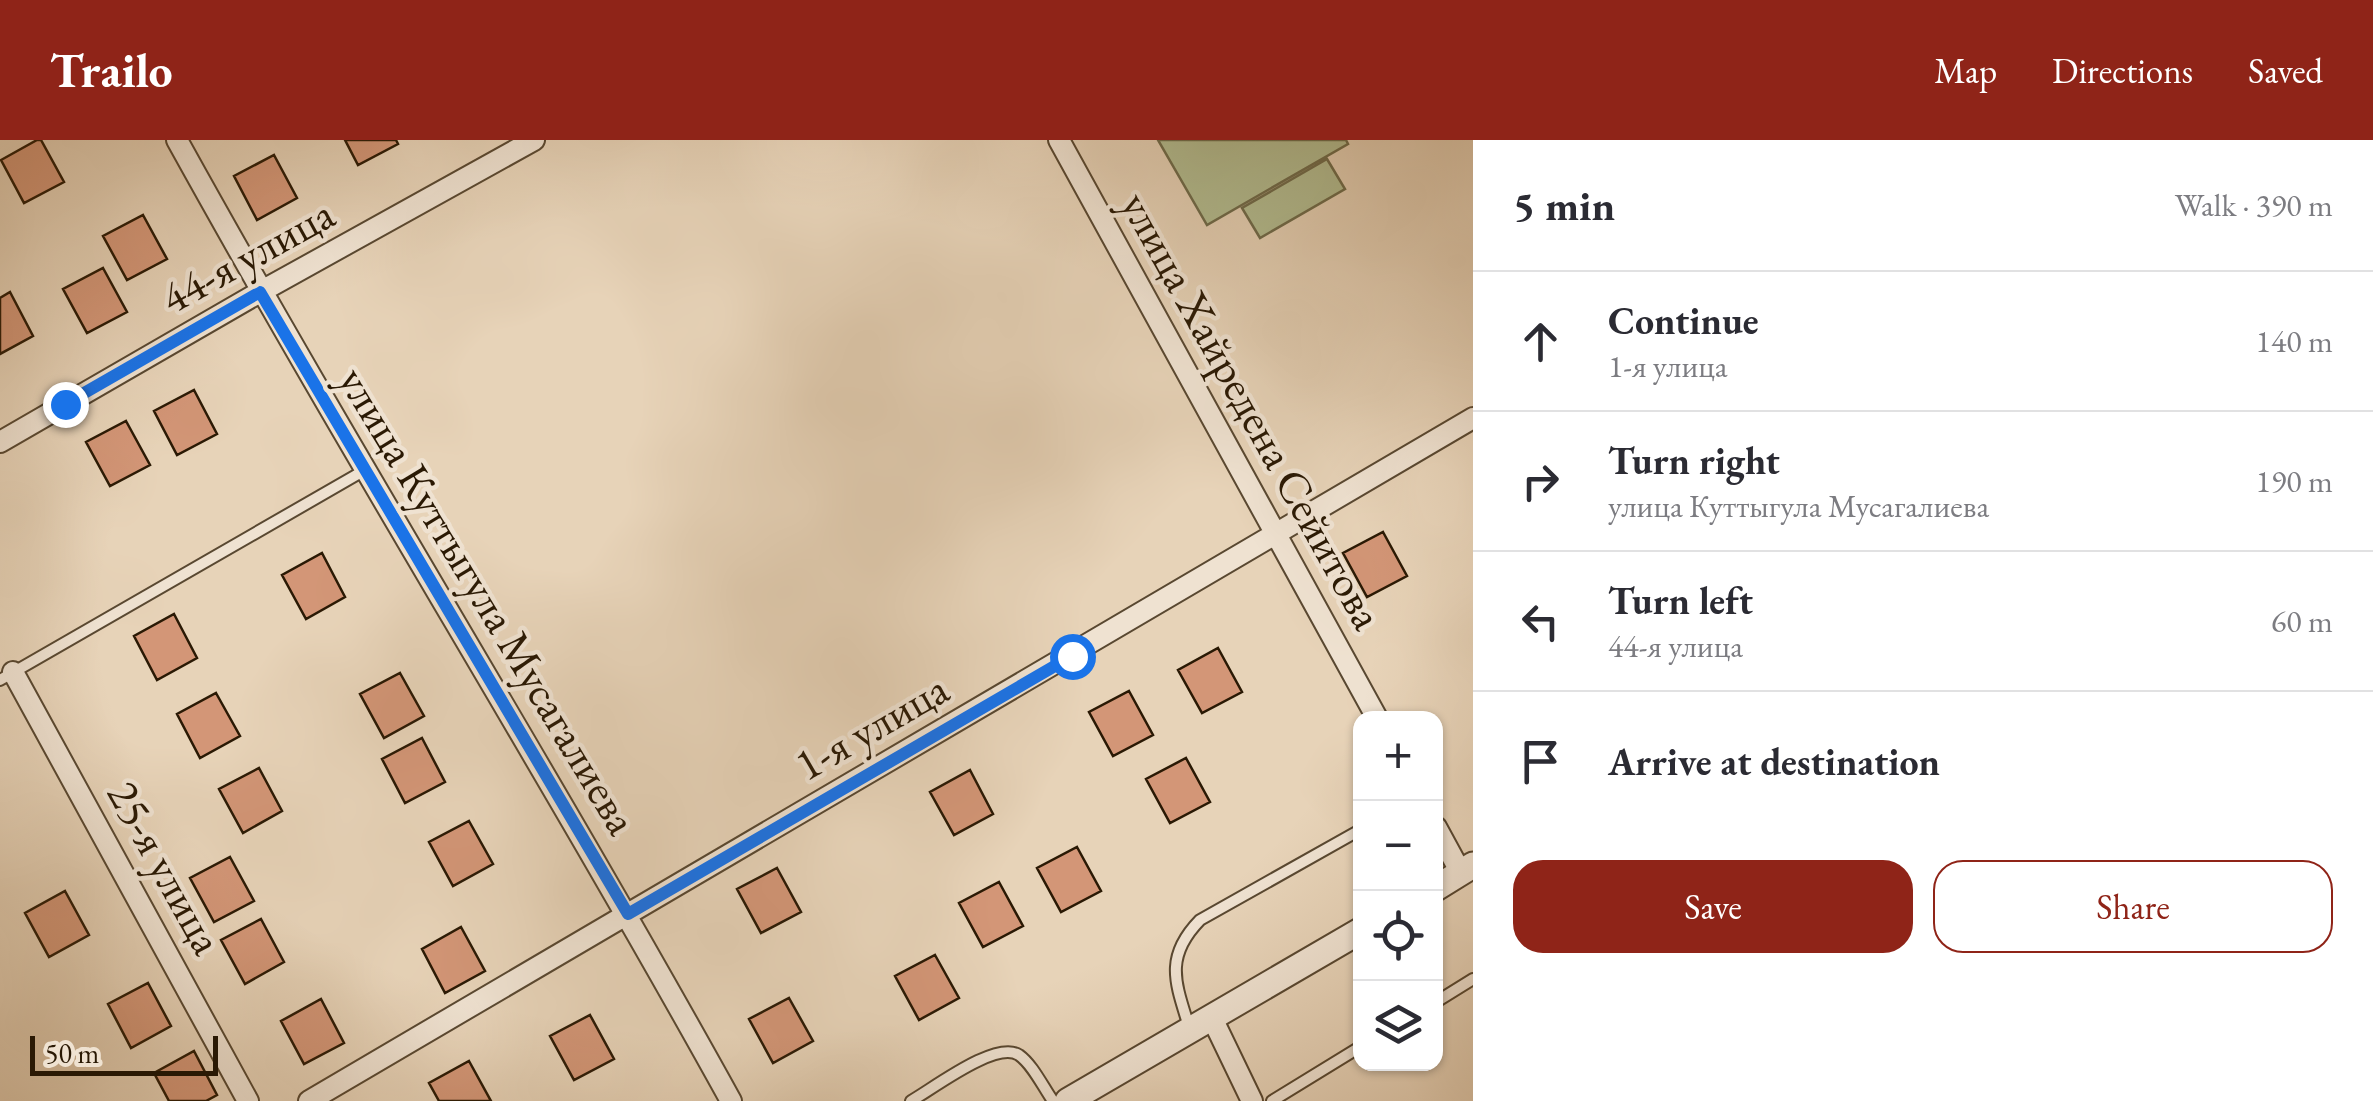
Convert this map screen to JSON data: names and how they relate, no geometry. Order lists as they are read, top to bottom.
{
  "streets": {
    "street": [
      "44-я улица",
      "улица Хайредена Сейитова",
      "улица Куттыгула Мусагалиева",
      "1-я улица",
      "25-я улица"
    ]
  },
  "crossings": [
    ["44-я улица", "улица Куттыгула Мусагалиева"],
    ["улица Хайредена Сейитова", "1-я улица"],
    ["улица Куттыгула Мусагалиева", "1-я улица"]
  ],
  "scale_bar": "50 m",
  "page": {
    "header": "Trailo",
    "nav": ["Map", "Directions", "Saved"],
    "heading": ["5 min", "Walk · 390 m"],
    "list": [
      ["Continue", "1-я улица", "140 m"],
      ["Turn right", "улица Куттыгула Мусагалиева", "190 m"],
      ["Turn left", "44-я улица", "60 m"],
      "Arrive at destination"
    ],
    "map_buttons": ["+", "−"],
    "buttons": ["Save", "Share"],
    "scale": "50 m"
  }
}
